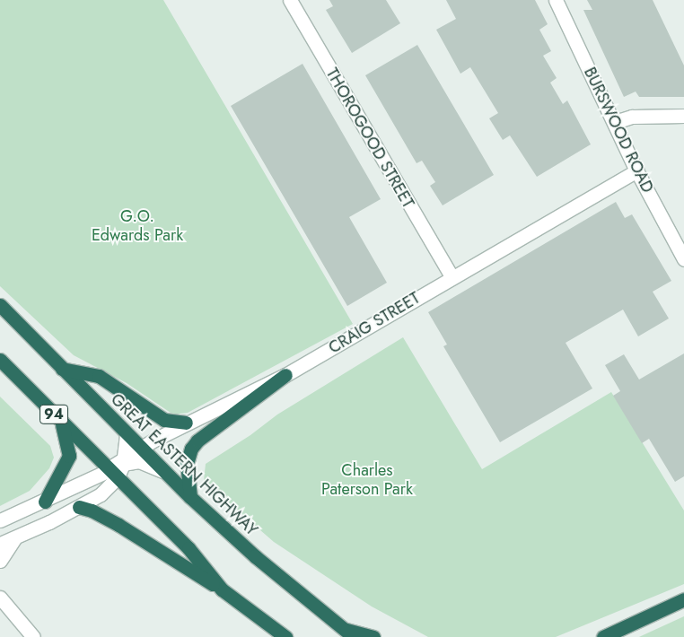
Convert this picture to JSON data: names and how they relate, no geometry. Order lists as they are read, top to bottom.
{
  "streets": {
    "highway": ["94", "GREAT EASTERN HIGHWAY"],
    "street": ["BURSWOOD ROAD", "THOROGOOD STREET", "CRAIG STREET"]
  },
  "crossings": [
    ["BURSWOOD ROAD", "CRAIG STREET"],
    ["THOROGOOD STREET", "CRAIG STREET"],
    ["CRAIG STREET", "GREAT EASTERN HIGHWAY"]
  ],
  "parks": ["G.O. Edwards Park", "Charles Paterson Park"]
}
